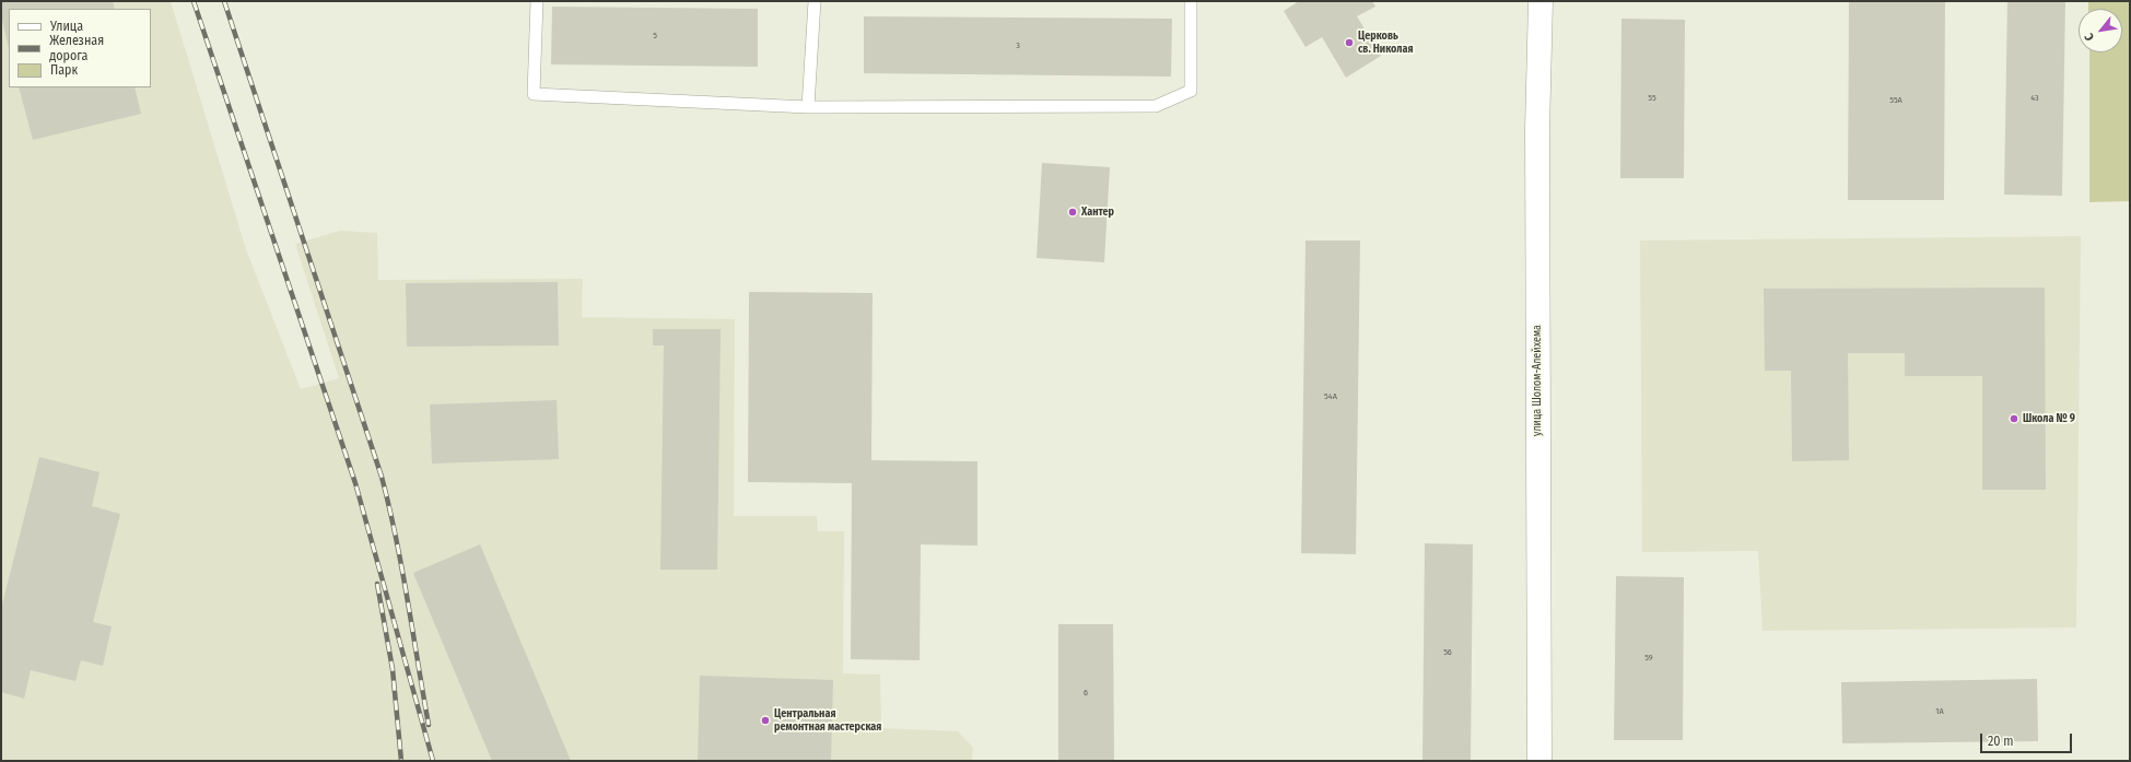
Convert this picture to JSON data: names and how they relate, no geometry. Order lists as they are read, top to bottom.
{
  "streets": {
    "main road": ["улица Шолом-Алейхема"]
  },
  "places": [
    "Церковь св. Николая",
    "Хантер",
    "Школа № 9",
    "Центральная ремонтная мастерская"
  ],
  "house_numbers": [
    "5",
    "3",
    "55",
    "43",
    "55А",
    "54А",
    "56",
    "59",
    "6",
    "1А"
  ],
  "legend": ["Улица", "Железная дорога", "Парк"],
  "scale_bar": "20 m",
  "north": "bottom left"
}
